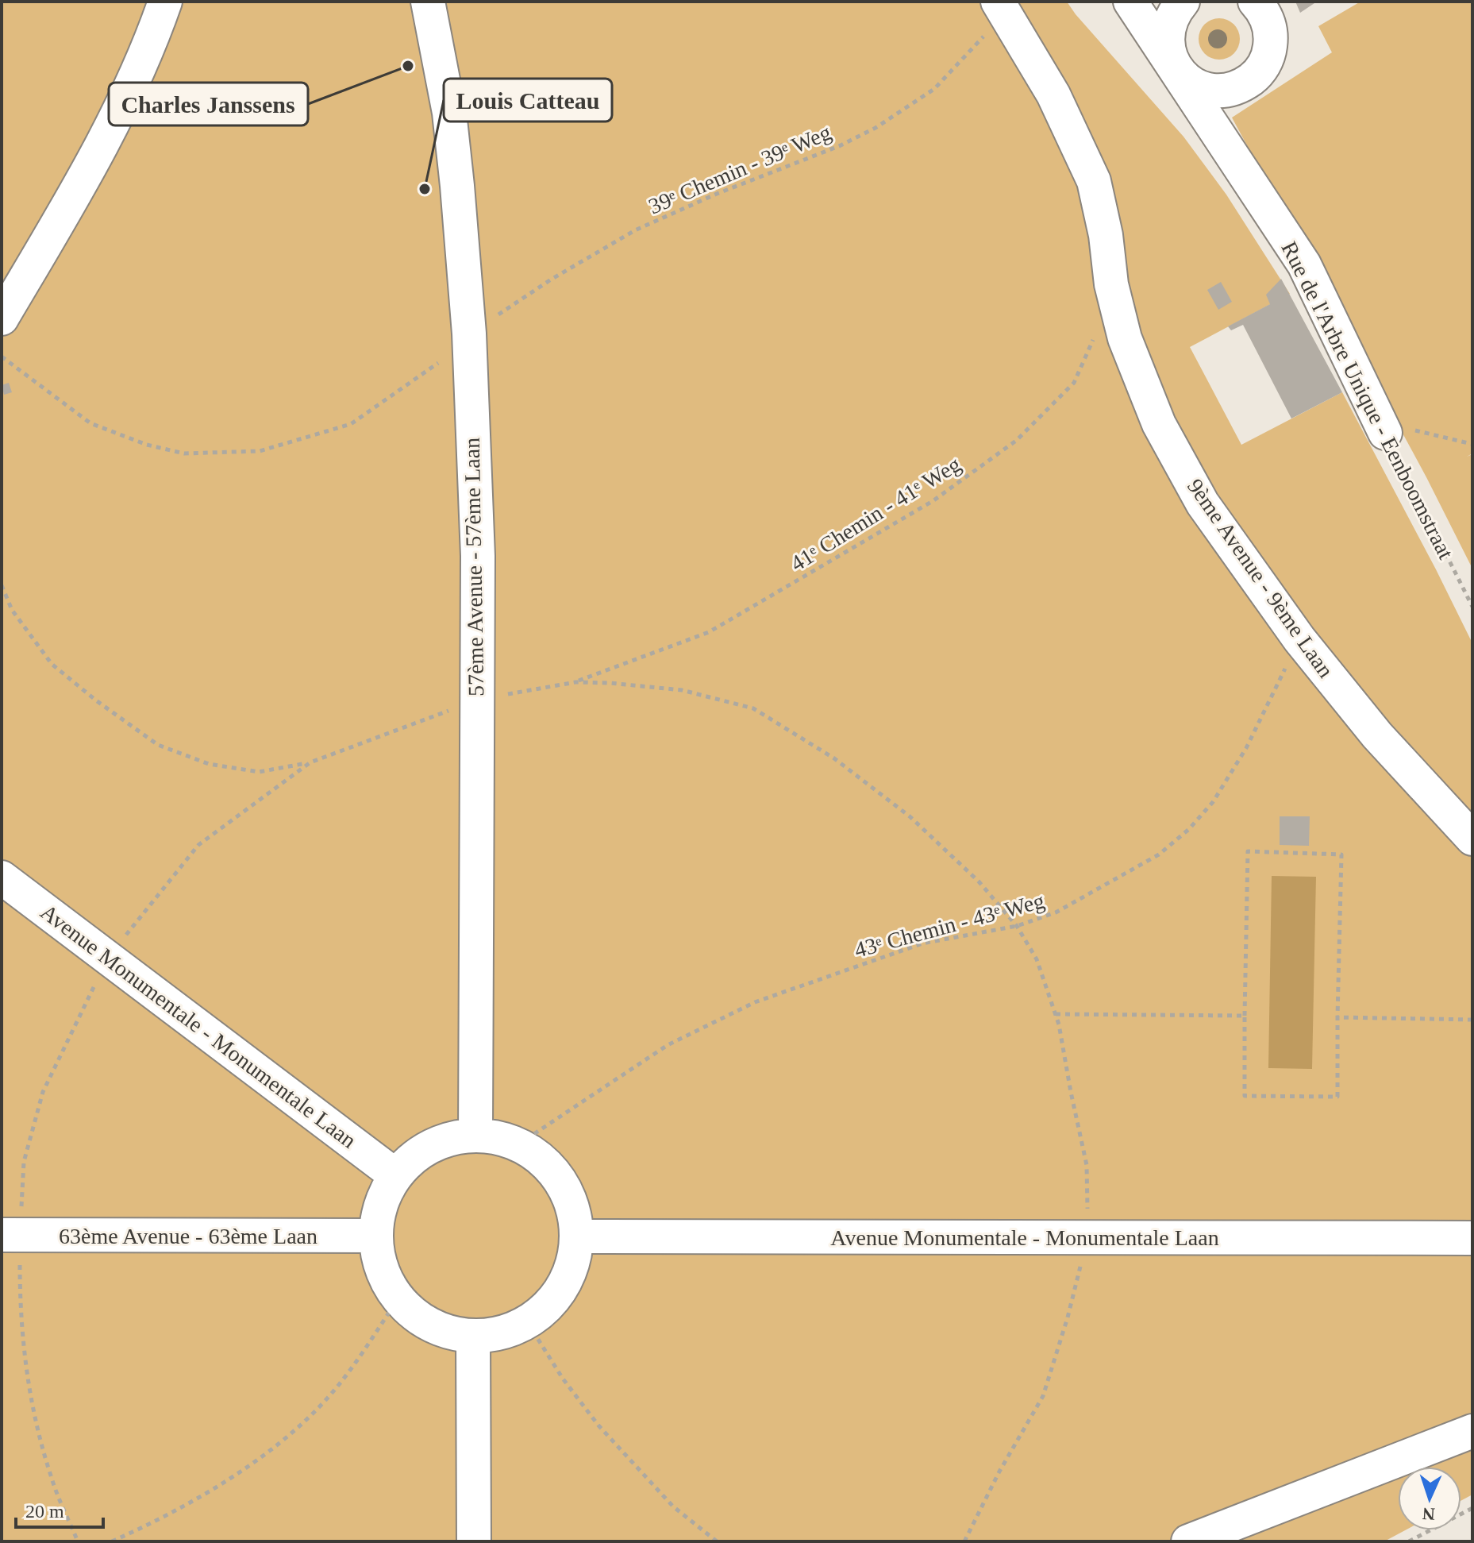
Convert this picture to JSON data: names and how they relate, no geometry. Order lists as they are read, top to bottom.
{
  "streets": {
    "street": [
      "Rue de l'Arbre Unique - Eenboomstraat",
      "57ème Avenue - 57ème Laan",
      "9ème Avenue - 9ème Laan",
      "Avenue Monumentale - Monumentale Laan",
      "63ème Avenue - 63ème Laan"
    ],
    "path": ["39ᵉ Chemin - 39ᵉ Weg", "41ᵉ Chemin - 41ᵉ Weg", "43ᵉ Chemin - 43ᵉ Weg"]
  },
  "crossings": [
    ["39ᵉ Chemin - 39ᵉ Weg", "57ème Avenue - 57ème Laan"],
    ["39ᵉ Chemin - 39ᵉ Weg", "9ème Avenue - 9ème Laan"],
    ["57ème Avenue - 57ème Laan", "43ᵉ Chemin - 43ᵉ Weg"],
    ["57ème Avenue - 57ème Laan", "Avenue Monumentale - Monumentale Laan"],
    ["57ème Avenue - 57ème Laan", "63ème Avenue - 63ème Laan"],
    ["9ème Avenue - 9ème Laan", "43ᵉ Chemin - 43ᵉ Weg"],
    ["43ᵉ Chemin - 43ᵉ Weg", "Avenue Monumentale - Monumentale Laan"],
    ["43ᵉ Chemin - 43ᵉ Weg", "63ème Avenue - 63ème Laan"],
    ["Avenue Monumentale - Monumentale Laan", "63ème Avenue - 63ème Laan"]
  ],
  "places": ["Charles Janssens", "Louis Catteau"],
  "scale_bar": "20 m",
  "north": "bottom"
}
